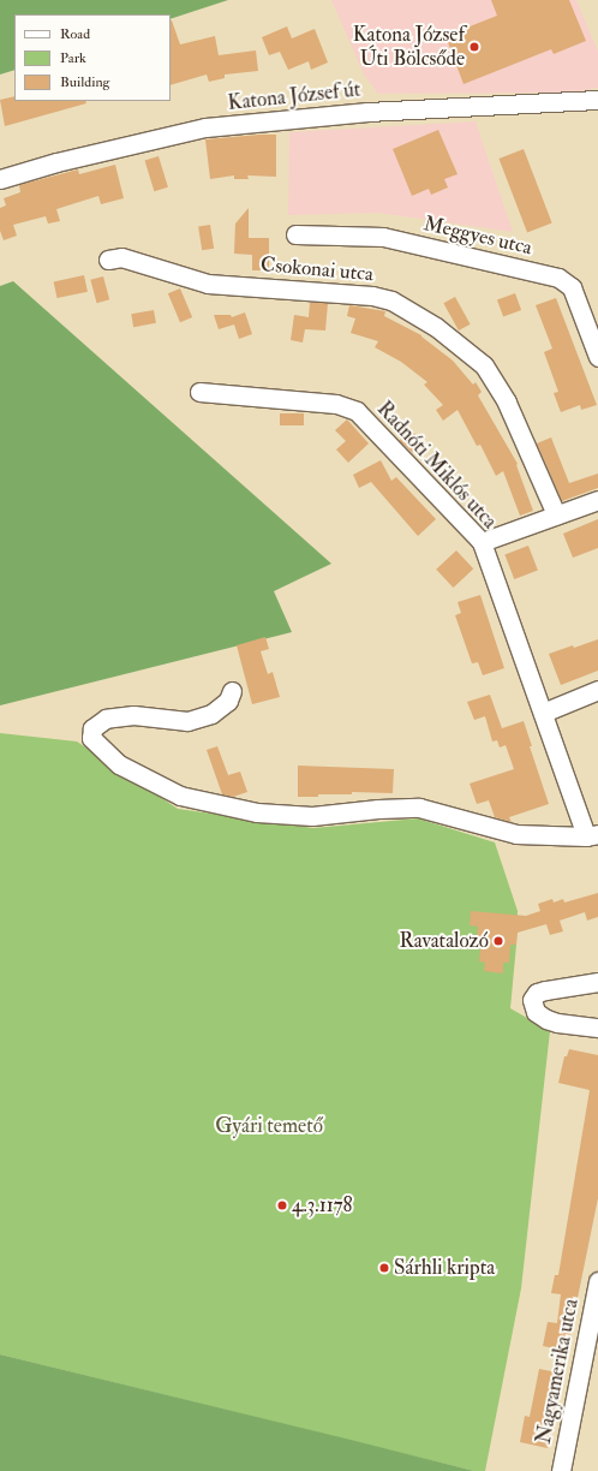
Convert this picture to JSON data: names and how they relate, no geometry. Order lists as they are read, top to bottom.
{
  "streets": {
    "street": [
      "Katona József út",
      "Meggyes utca",
      "Csokonai utca",
      "Radnóti Miklós utca",
      "Nagyamerika utca"
    ]
  },
  "parks": ["Gyári temető"],
  "places": [
    "Katona József Úti Bölcsőde",
    "Ravatalozó",
    "4.3.1178",
    "Sárhli kripta"
  ],
  "legend": ["Road", "Park", "Building"]
}
